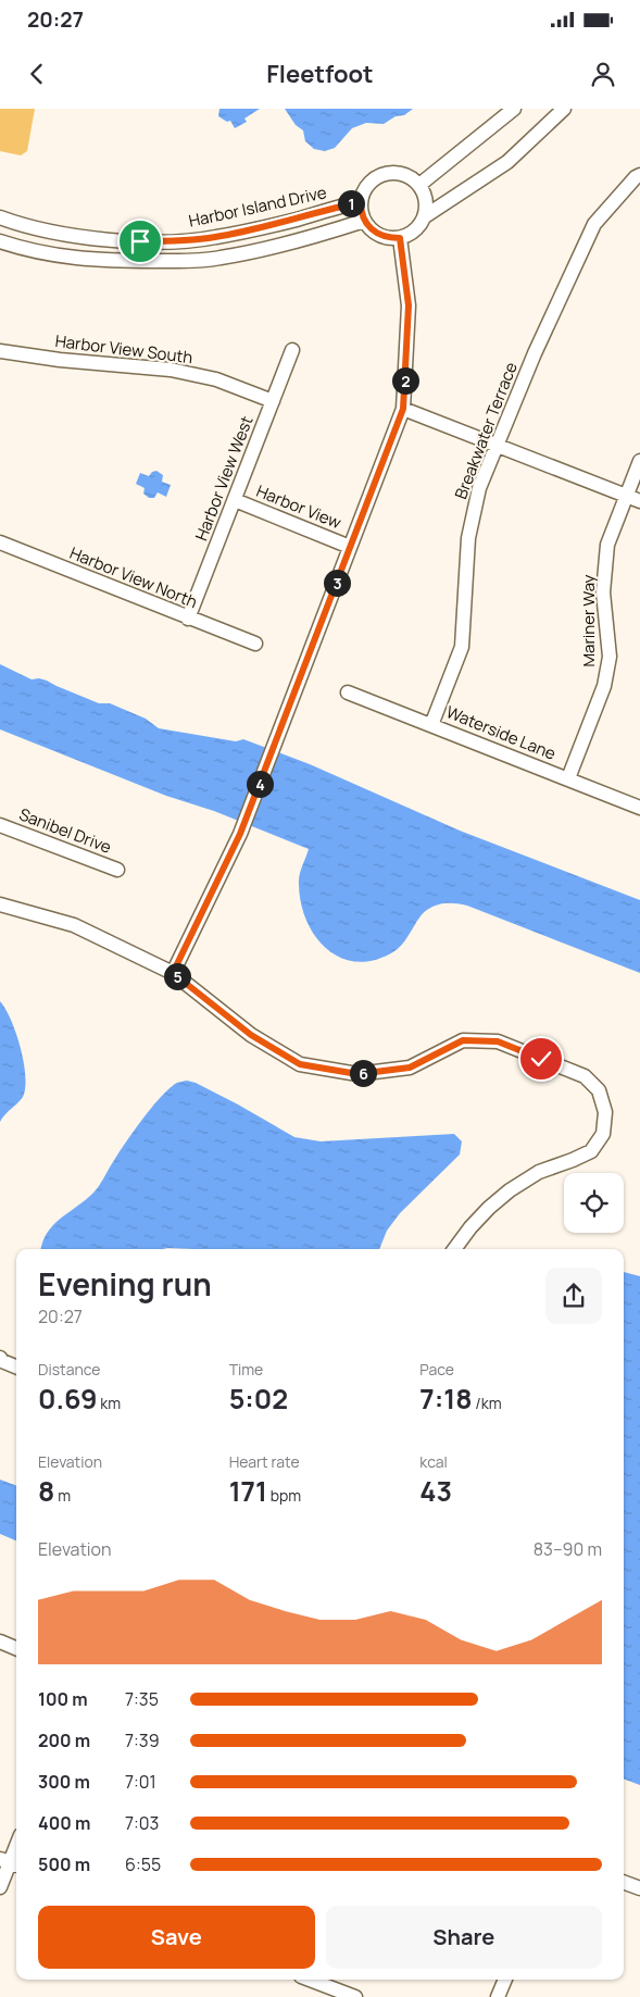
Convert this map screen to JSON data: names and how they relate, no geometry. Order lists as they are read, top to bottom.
{
  "streets": {
    "street": [
      "Harbor Island Drive",
      "Harbor View South",
      "Breakwater Terrace",
      "Harbor View West",
      "Harbor View",
      "Harbor View North",
      "Mariner Way",
      "Waterside Lane",
      "Sanibel Drive"
    ]
  },
  "crossings": [
    ["Harbor View South", "Harbor View West"],
    ["Breakwater Terrace", "Waterside Lane"],
    ["Harbor View West", "Harbor View"],
    ["Harbor View West", "Harbor View North"],
    ["Mariner Way", "Waterside Lane"]
  ],
  "page": {
    "status": "20:27",
    "header": "Fleetfoot",
    "pins": [
      "1",
      "2",
      "3",
      "4",
      "5",
      "6"
    ],
    "heading": ["Evening run", "20:27"],
    "stats": [
      ["Distance", "0.69 km"],
      ["Time", "5:02"],
      ["Pace", "7:18 /km"],
      ["Elevation", "8 m"],
      ["Heart rate", "171 bpm"],
      ["kcal", "43"]
    ],
    "chart": ["Elevation", "83–90 m"],
    "list": [
      {
        "name": "100 m",
        "note": "7:35"
      },
      {
        "name": "200 m",
        "note": "7:39"
      },
      {
        "name": "300 m",
        "note": "7:01"
      },
      {
        "name": "400 m",
        "note": "7:03"
      },
      {
        "name": "500 m",
        "note": "6:55"
      }
    ],
    "buttons": ["Save", "Share"]
  }
}
